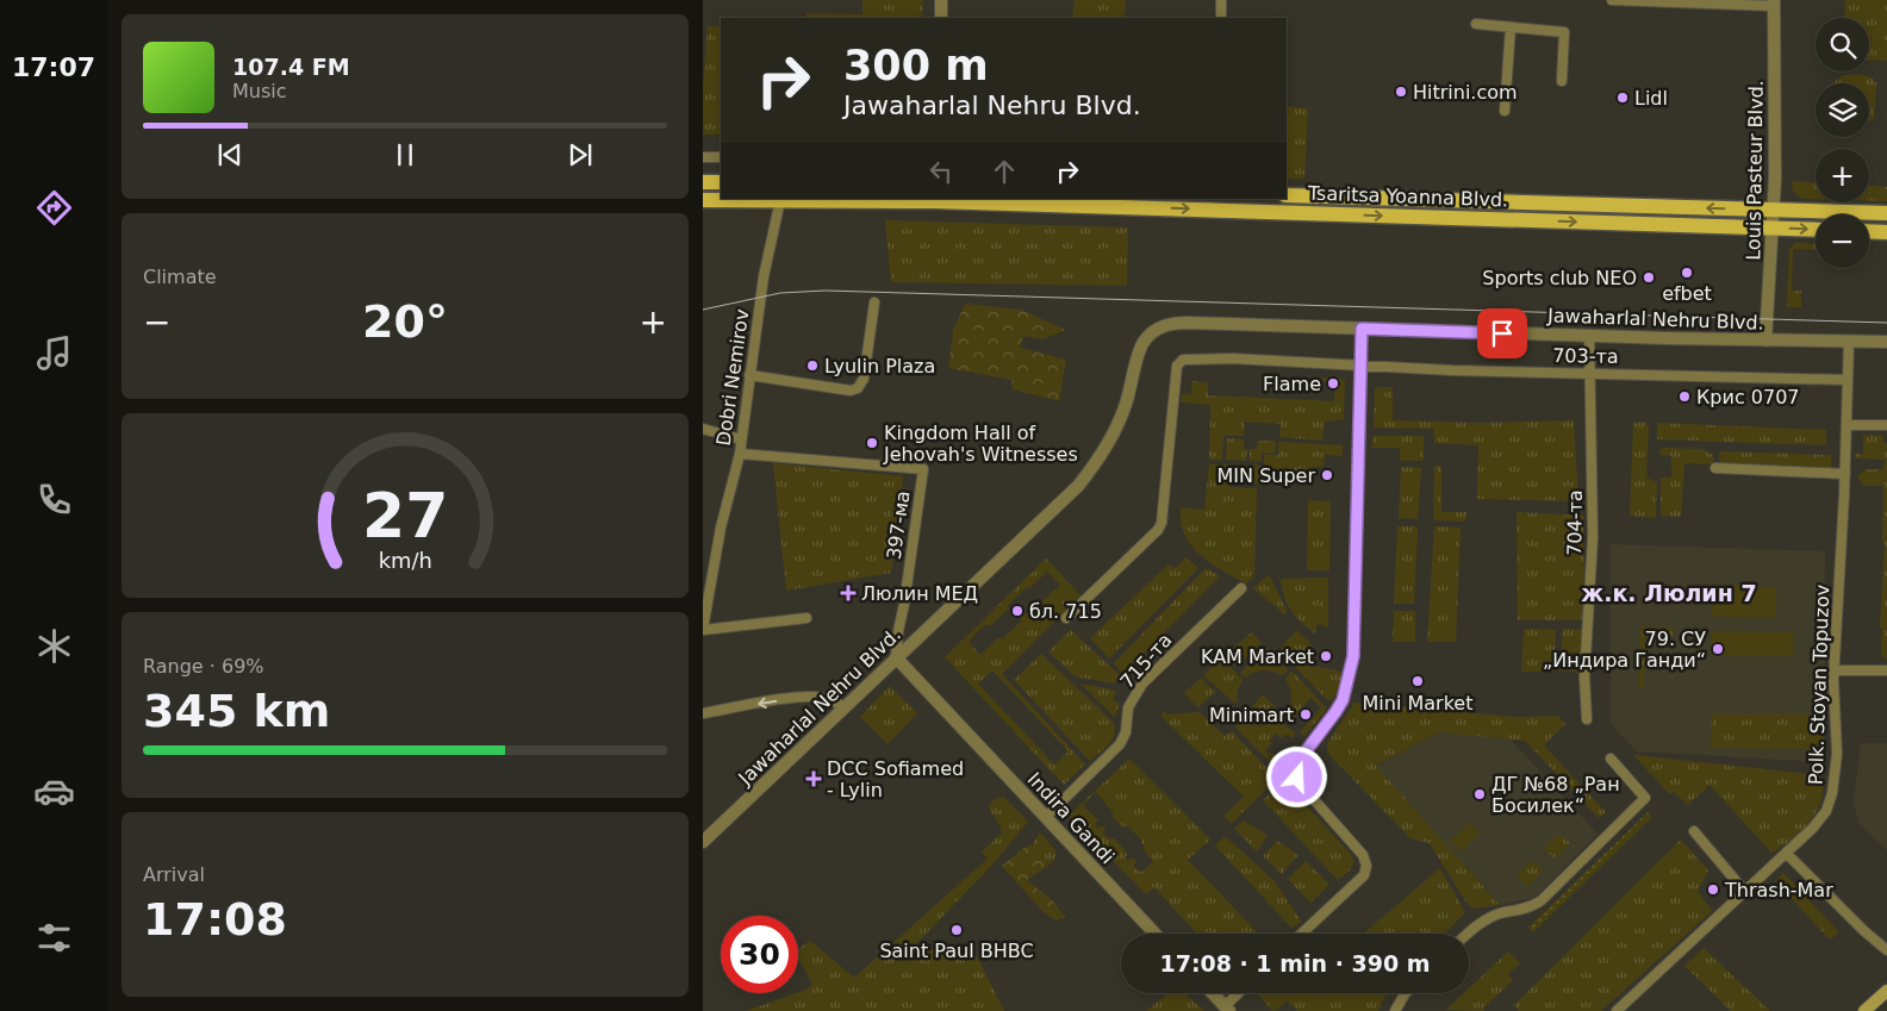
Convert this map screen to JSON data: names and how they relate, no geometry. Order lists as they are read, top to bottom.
{
  "streets": {
    "main road": ["Tsaritsa Yoanna Blvd."],
    "street": [
      "Louis Pasteur Blvd.",
      "Jawaharlal Nehru Blvd.",
      "703-та",
      "Dobri Nemirov",
      "704-та",
      "397-ма",
      "715-та",
      "Polk. Stoyan Topuzov",
      "Indira Gandi"
    ]
  },
  "crossings": [
    ["Louis Pasteur Blvd.", "Tsaritsa Yoanna Blvd."],
    ["Louis Pasteur Blvd.", "Jawaharlal Nehru Blvd."],
    ["Tsaritsa Yoanna Blvd.", "Dobri Nemirov"],
    ["Jawaharlal Nehru Blvd.", "704-та"],
    ["Jawaharlal Nehru Blvd.", "397-ма"],
    ["Jawaharlal Nehru Blvd.", "Polk. Stoyan Topuzov"],
    ["Jawaharlal Nehru Blvd.", "Indira Gandi"],
    ["703-та", "704-та"],
    ["703-та", "Polk. Stoyan Topuzov"],
    ["Dobri Nemirov", "397-ма"],
    ["397-ма", "Indira Gandi"],
    ["715-та", "Indira Gandi"]
  ],
  "districts": ["ж.к. Люлин 7"],
  "places": {
    "other": [
      "Hitrini.com",
      "Lidl",
      "efbet",
      "Sports club NEO",
      "Lyulin Plaza",
      "Flame",
      "Крис 0707",
      "Kingdom Hall of Jehovah's Witnesses",
      "MIN Super",
      "бл. 715",
      "79. СУ „Индира Ганди“",
      "KAM Market",
      "Mini Market",
      "Minimart",
      "ДГ №68 „Ран Босилек“",
      "Thrash-Mar",
      "Saint Paul BHBC"
    ],
    "health": ["Люлин МЕД", "DCC Sofiamed - Lylin"]
  },
  "page": {
    "tabs": "17:07",
    "map_buttons": ["+", "−"],
    "turn": ["300 m", "Jawaharlal Nehru Blvd."],
    "song": ["107.4 FM", "Music"],
    "tile": [
      "Climate",
      ["Range · 69%", "345 km"],
      ["Arrival", "17:08"]
    ],
    "heat": ["−", "20°", "+"],
    "limit": "30",
    "trip": "17:08 · 1 min · 390 m",
    "gauge": ["27", "km/h"]
  }
}
